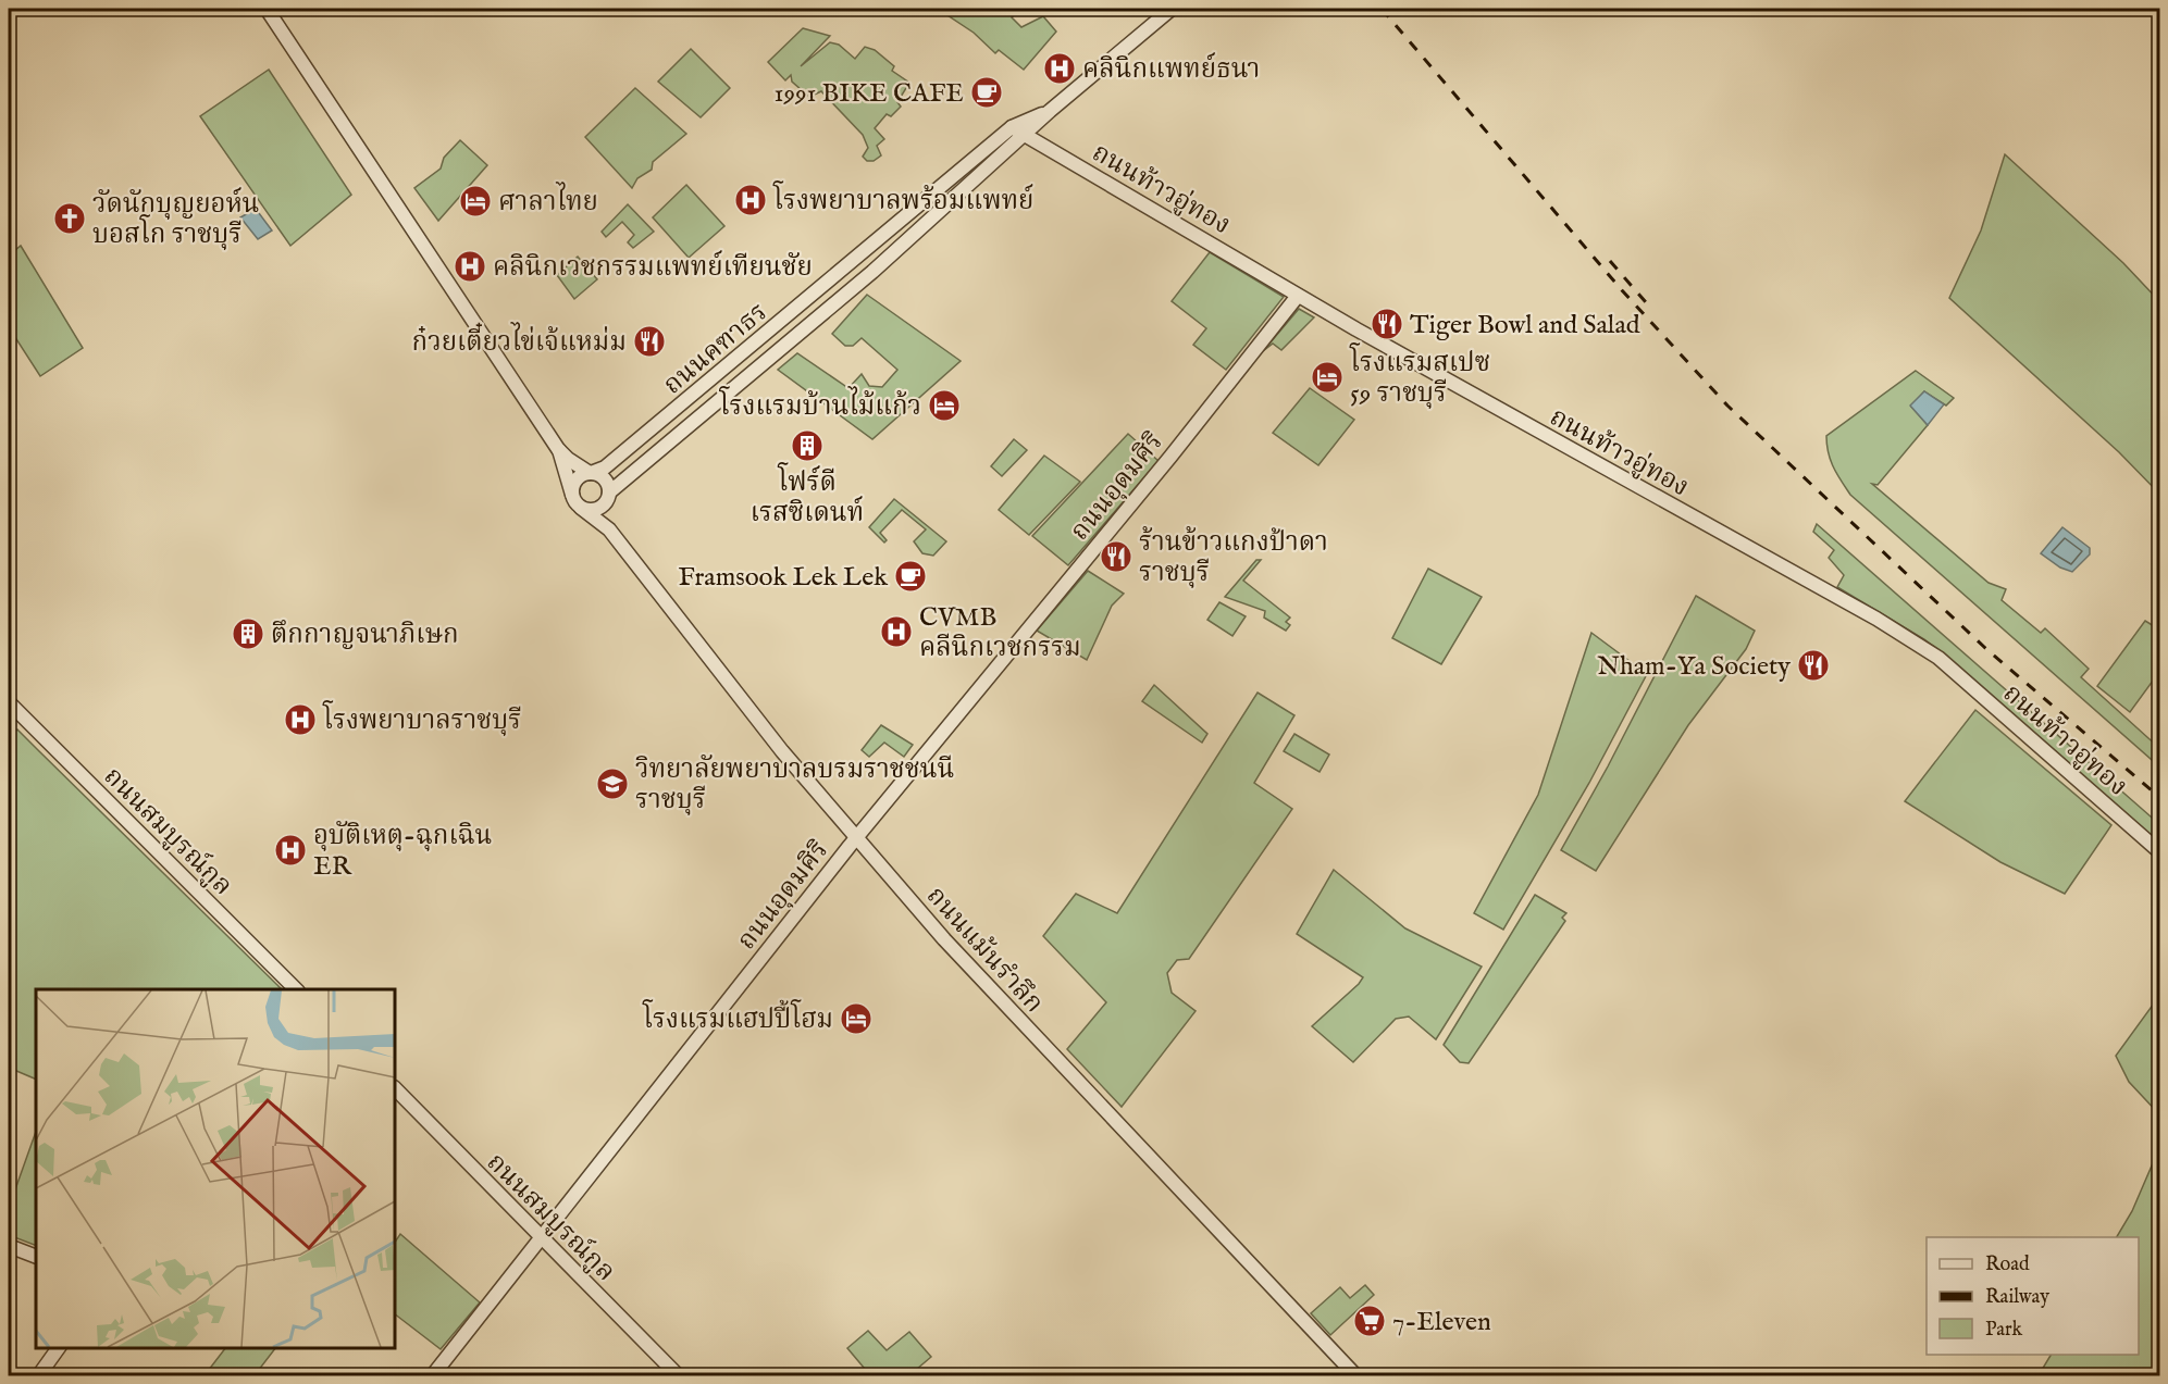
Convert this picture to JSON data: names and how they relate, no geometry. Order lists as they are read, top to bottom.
{
  "streets": {
    "street": [
      "ถนนท้าวอู่ทอง",
      "ถนนคฑาธร",
      "ถนนอุดมศิริ",
      "ถนนสมบูรณ์กูล",
      "ถนนแม้นรำลึก"
    ]
  },
  "crossings": [
    ["ถนนท้าวอู่ทอง", "ถนนคฑาธร"],
    ["ถนนท้าวอู่ทอง", "ถนนอุดมศิริ"],
    ["ถนนคฑาธร", "ถนนแม้นรำลึก"],
    ["ถนนอุดมศิริ", "ถนนสมบูรณ์กูล"],
    ["ถนนอุดมศิริ", "ถนนแม้นรำลึก"]
  ],
  "places": {
    "hospital": [
      "คลินิกแพทย์ธนา",
      "โรงพยาบาลพร้อมแพทย์",
      "คลินิกเวชกรรมแพทย์เทียนชัย",
      "CVMB คลีนิกเวชกรรม",
      "โรงพยาบาลราชบุรี",
      "อุบัติเหตุ-ฉุกเฉิน ER"
    ],
    "cafe": ["1991 BIKE CAFE", "Framsook Lek Lek"],
    "hotel": [
      "ศาลาไทย",
      "โรงแรมสเปซ 59 ราชบุรี",
      "โรงแรมบ้านไม้แก้ว",
      "โรงแรมแฮปปี้โฮม"
    ],
    "church": ["วัดนักบุญยอห์น บอสโก ราชบุรี"],
    "restaurant": [
      "Tiger Bowl and Salad",
      "ก๋วยเตี๋ยวไข่เจ้แหม่ม",
      "ร้านข้าวแกงป้าดา ราชบุรี",
      "Nham-Ya Society"
    ],
    "building": ["โฟร์ดี เรสซิเดนท์", "ตึกกาญจนาภิเษก"],
    "school or university": ["วิทยาลัยพยาบาลบรมราชชนนี ราชบุรี"],
    "supermarket": ["7-Eleven"]
  },
  "legend": ["Road", "Railway", "Park"]
}
